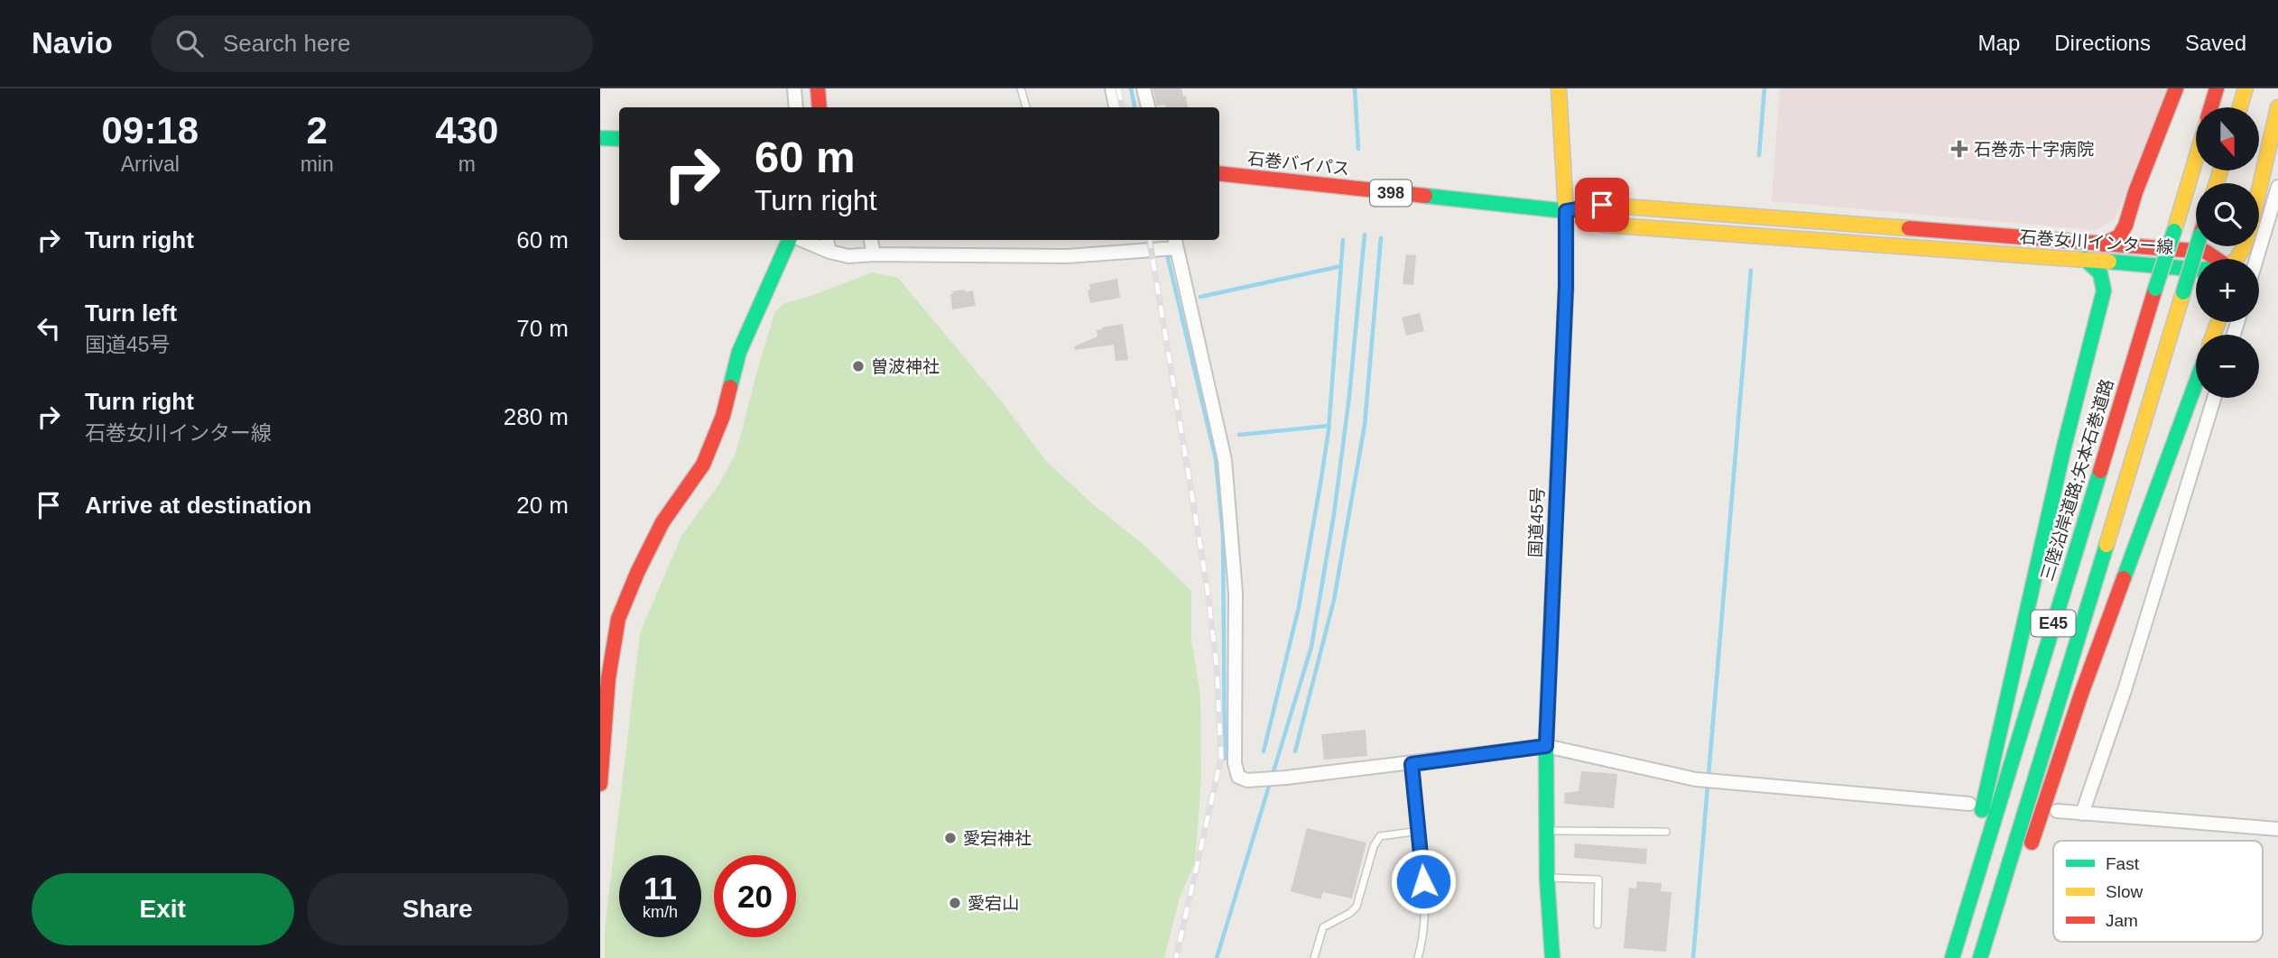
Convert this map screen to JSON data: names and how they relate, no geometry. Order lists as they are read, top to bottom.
{
  "streets": {
    "main road": [
      "石巻バイパス",
      "398",
      "石巻女川インター線",
      "三陸沿岸道路;矢本石巻道路",
      "国道45号",
      "E45"
    ]
  },
  "crossings": [
    ["石巻バイパス", "石巻女川インター線"],
    ["石巻バイパス", "国道45号"],
    ["石巻女川インター線", "国道45号"]
  ],
  "places": {
    "health": ["石巻赤十字病院"],
    "other": ["曽波神社", "愛宕神社", "愛宕山"]
  },
  "legend": ["Fast", "Slow", "Jam"],
  "north": "bottom",
  "page": {
    "header": "Navio",
    "search": "Search here",
    "nav": ["Map", "Directions", "Saved"],
    "eta": [
      "09:18",
      "Arrival",
      "2",
      "min",
      "430",
      "m"
    ],
    "map_buttons": ["+", "−"],
    "turn": ["60 m", "Turn right"],
    "list": [
      {
        "name": "Turn right",
        "value": "60 m"
      },
      {
        "name": "Turn left",
        "note": "国道45号",
        "value": "70 m"
      },
      {
        "name": "Turn right",
        "note": "石巻女川インター線",
        "value": "280 m"
      },
      {
        "name": "Arrive at destination",
        "value": "20 m"
      }
    ],
    "speed": "11 km/h",
    "limit": "20",
    "buttons": ["Exit", "Share"]
  }
}
